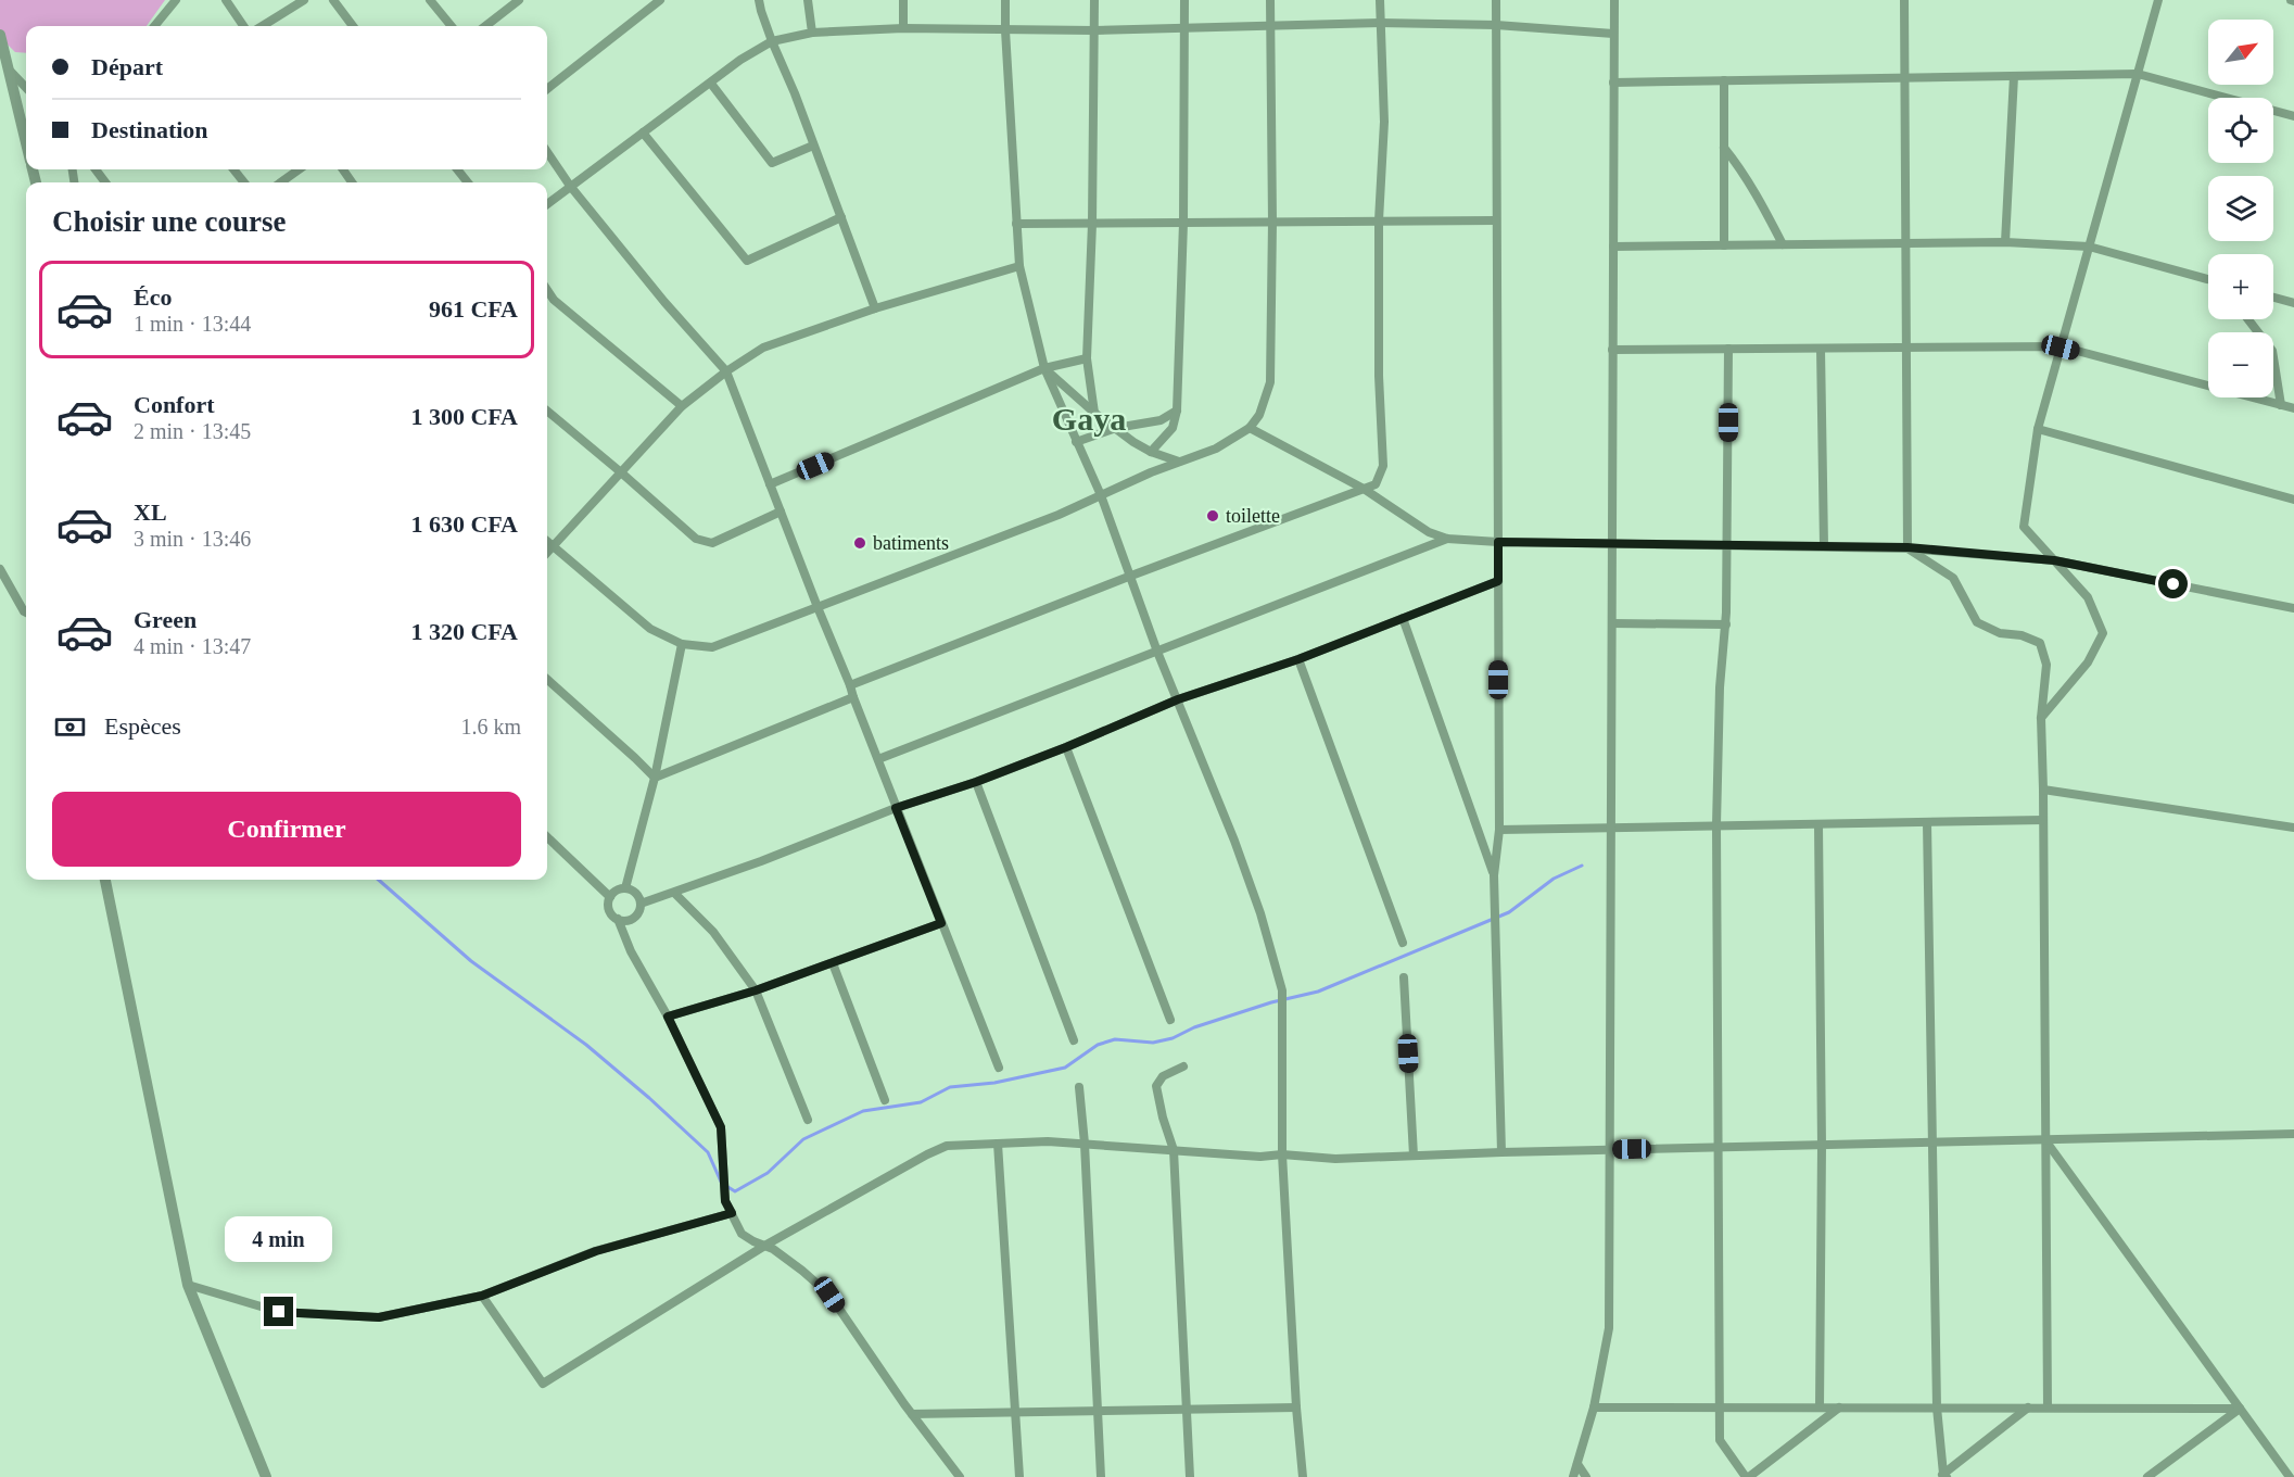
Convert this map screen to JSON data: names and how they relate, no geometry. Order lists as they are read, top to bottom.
{
  "districts": ["Gaya"],
  "places": ["toilette", "batiments"],
  "north": "top right",
  "page": {
    "map_buttons": ["+", "−"],
    "banner": ["Départ", "Destination"],
    "heading": "Choisir une course",
    "list": [
      {
        "name": "Éco",
        "note": "1 min · 13:44",
        "value": "961 CFA"
      },
      {
        "name": "Confort",
        "note": "2 min · 13:45",
        "value": "1 300 CFA"
      },
      {
        "name": "XL",
        "note": "3 min · 13:46",
        "value": "1 630 CFA"
      },
      {
        "name": "Green",
        "note": "4 min · 13:47",
        "value": "1 320 CFA"
      }
    ],
    "pay": ["Espèces", "1.6 km"],
    "buttons": "Confirmer",
    "bubble": "4 min"
  }
}
